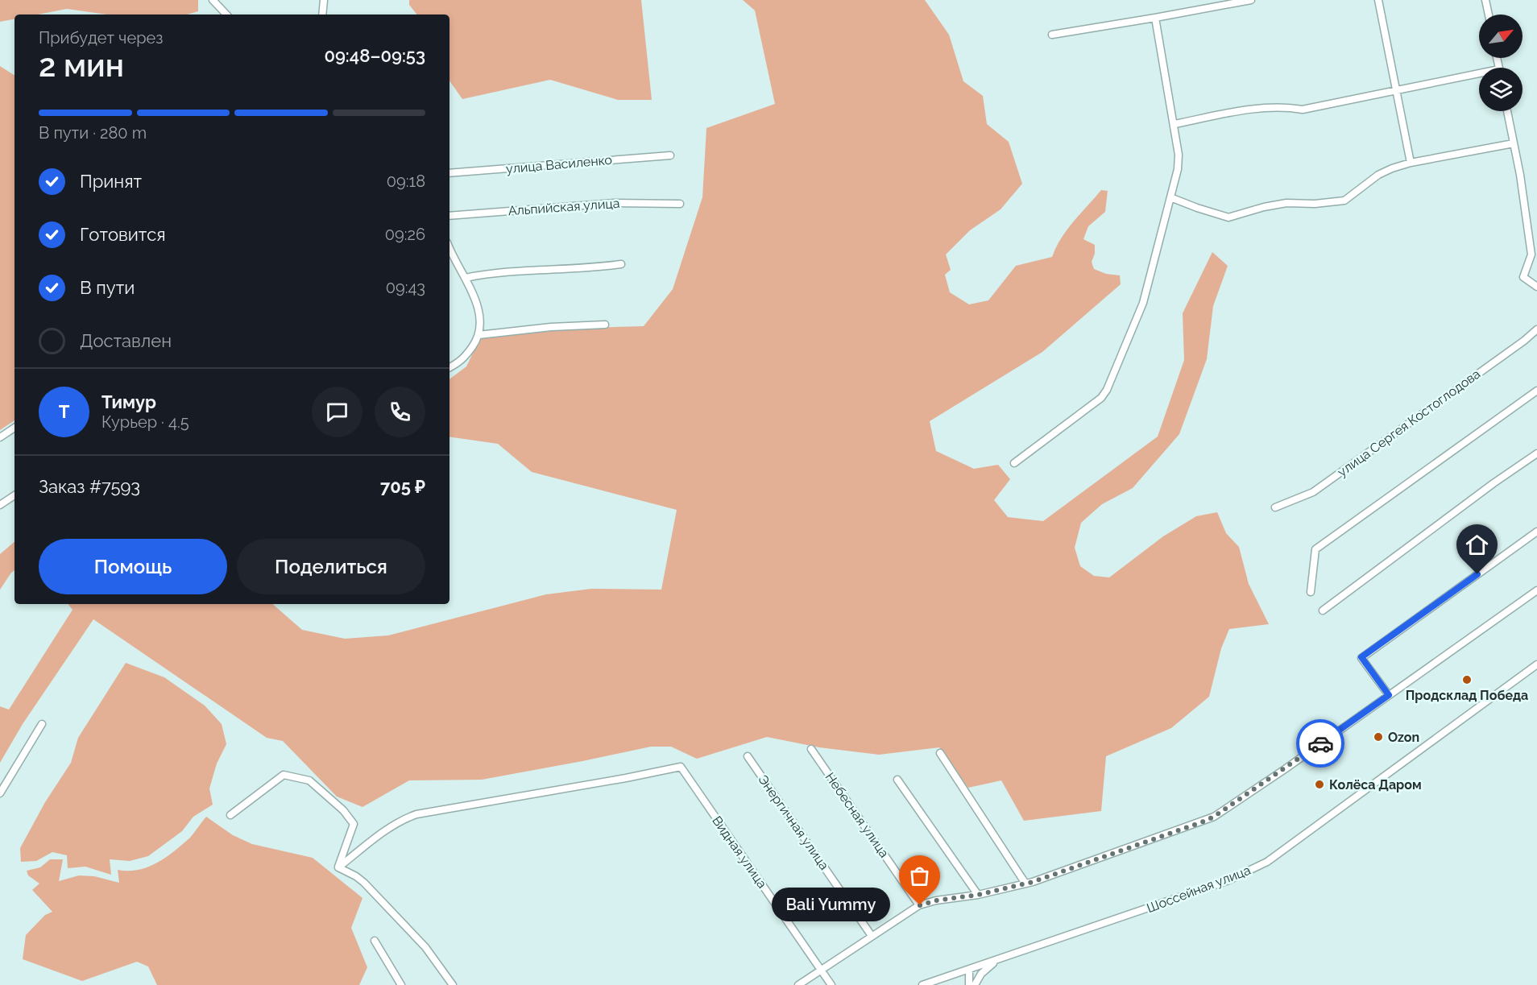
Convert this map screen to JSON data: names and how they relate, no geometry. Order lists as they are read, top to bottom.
{
  "streets": {
    "street": [
      "улица Василенко",
      "Альпийская улица",
      "улица Сергея Костоглодова",
      "Небесная улица",
      "Энергичная улица",
      "Видная улица",
      "Шоссейная улица"
    ]
  },
  "places": [
    "Продсклад Победа",
    "Ozon",
    "Колёса Даром",
    "Bali Yummy"
  ],
  "north": "top right",
  "page": {
    "heading": ["2 мин", "Прибудет через", "09:48–09:53"],
    "panel": [
      "Тимур",
      "Курьер · 4.5",
      "Заказ #7593",
      "705 ₽"
    ],
    "bar": "В пути · 280 m",
    "list": [
      ["Принят", "09:18"],
      ["Готовится", "09:26"],
      ["В пути", "09:43"],
      "Доставлен"
    ],
    "round": "Т",
    "buttons": ["Помощь", "Поделиться"],
    "bubble": "Bali Yummy"
  }
}
